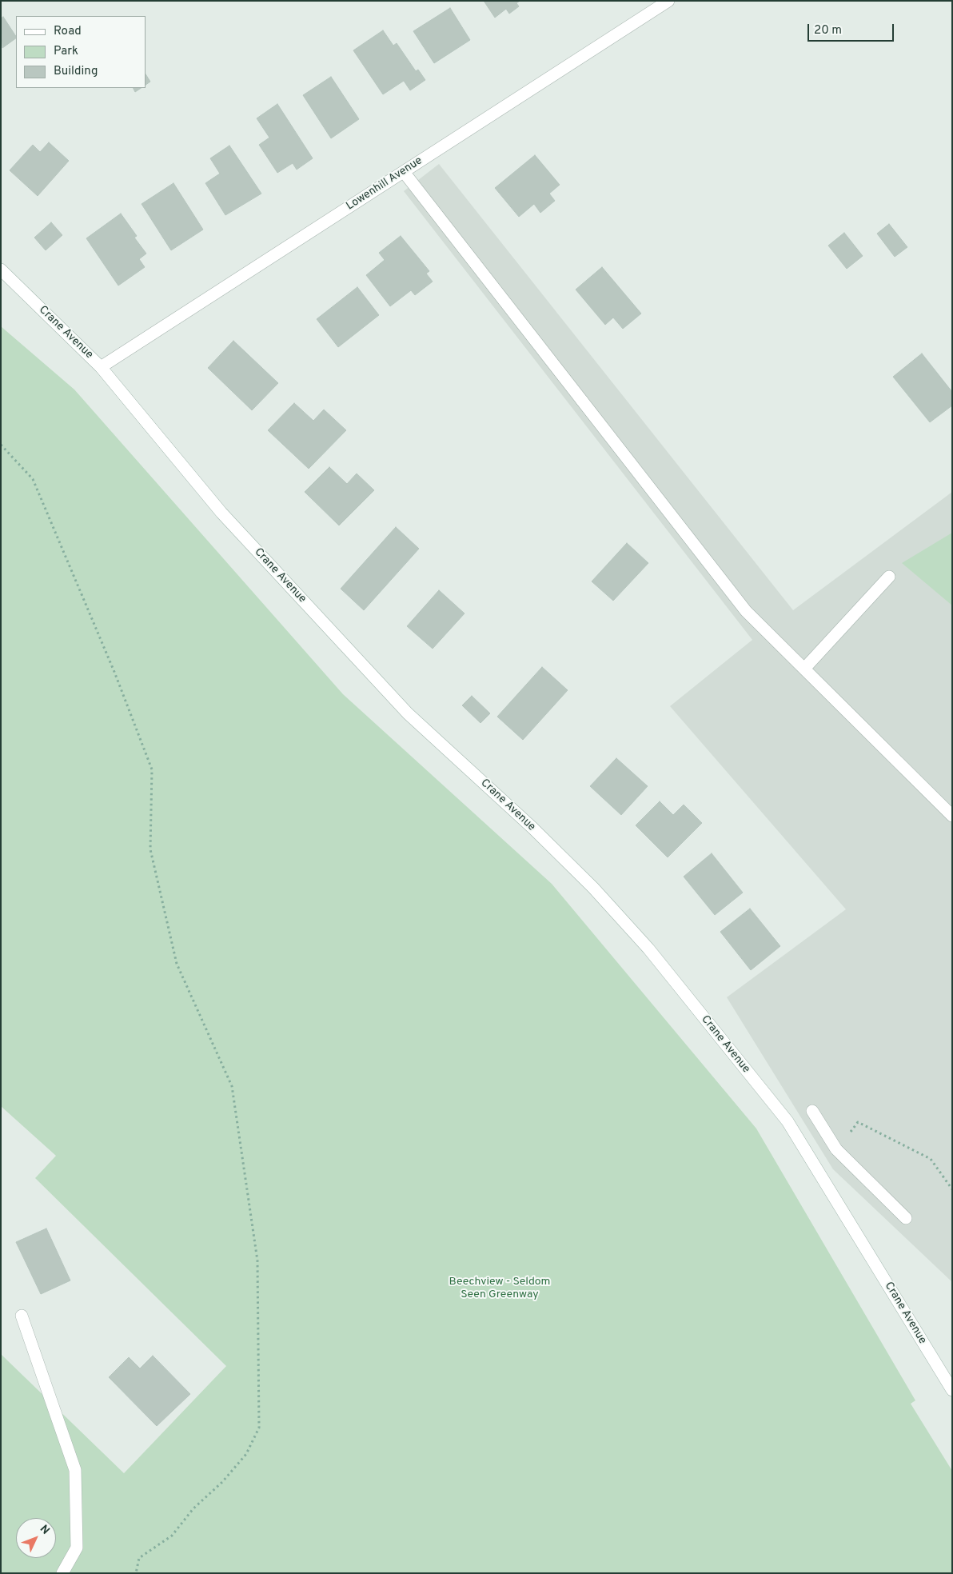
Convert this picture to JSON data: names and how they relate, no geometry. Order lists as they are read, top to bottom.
{
  "streets": {
    "street": ["Lowenhill Avenue", "Crane Avenue"]
  },
  "crossings": [
    ["Lowenhill Avenue", "Crane Avenue"]
  ],
  "parks": ["Beechview - Seldom Seen Greenway"],
  "legend": ["Road", "Park", "Building"],
  "scale_bar": "20 m",
  "north": "top right"
}
